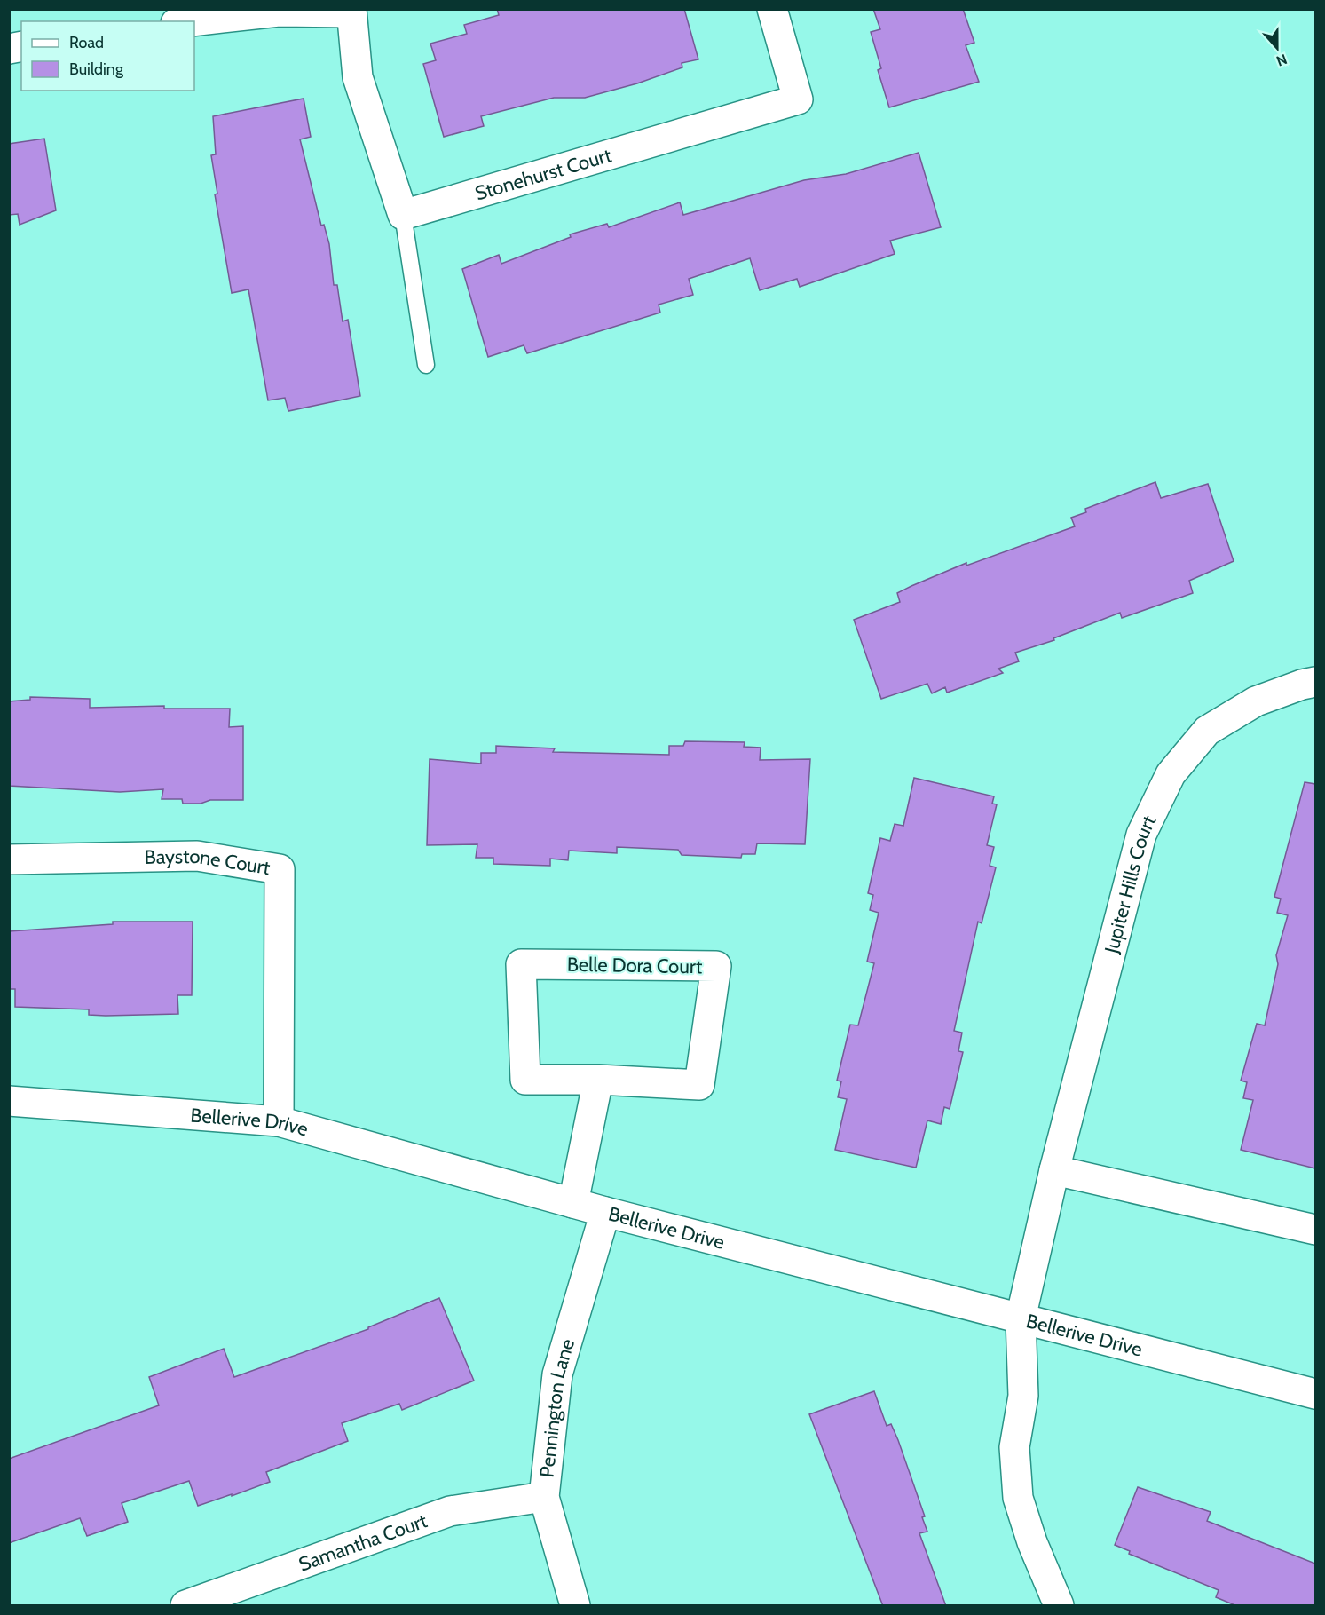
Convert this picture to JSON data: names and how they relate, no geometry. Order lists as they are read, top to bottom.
{
  "streets": {
    "street": [
      "Stonehurst Court",
      "Baystone Court",
      "Jupiter Hills Court",
      "Belle Dora Court",
      "Bellerive Drive",
      "Pennington Lane",
      "Samantha Court"
    ]
  },
  "crossings": [
    ["Baystone Court", "Bellerive Drive"],
    ["Jupiter Hills Court", "Bellerive Drive"],
    ["Bellerive Drive", "Pennington Lane"],
    ["Pennington Lane", "Samantha Court"]
  ],
  "legend": ["Road", "Building"],
  "north": "bottom"
}
